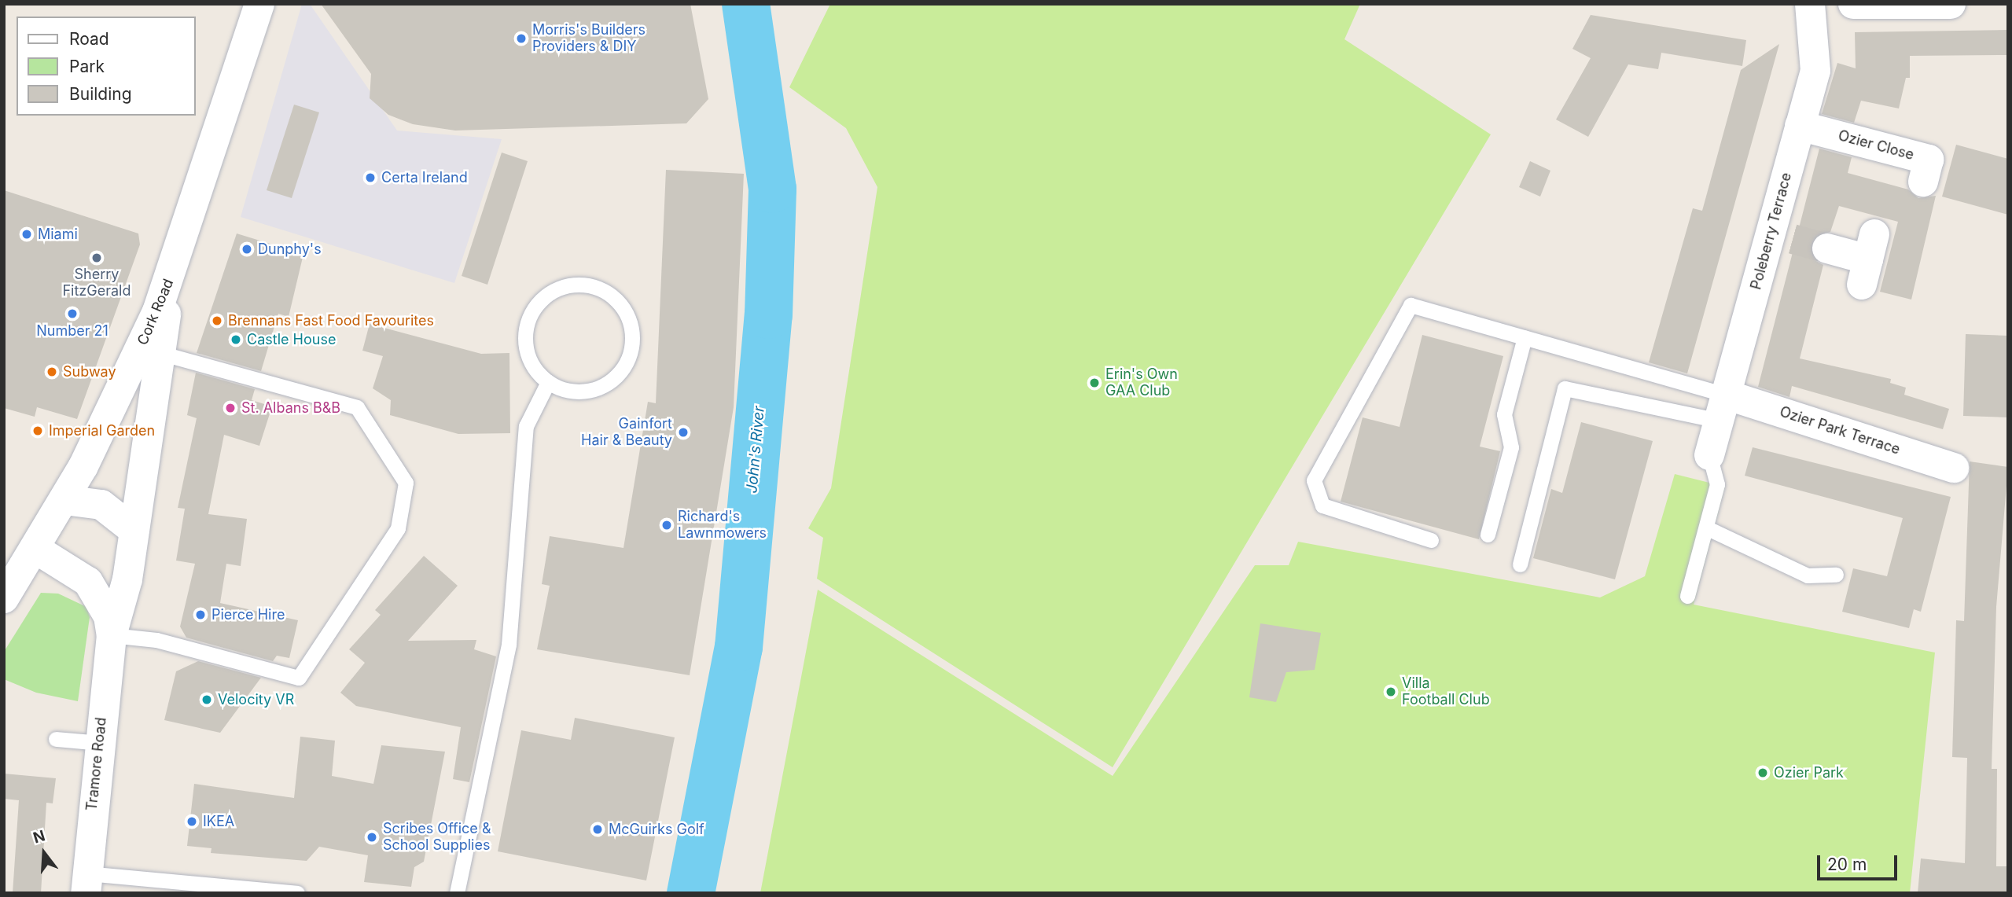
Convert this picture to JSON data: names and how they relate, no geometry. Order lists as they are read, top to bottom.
{
  "streets": {
    "main road": [
      "Ozier Close",
      "Poleberry Terrace",
      "Cork Road",
      "Ozier Park Terrace",
      "Tramore Road"
    ]
  },
  "crossings": [
    ["Ozier Close", "Poleberry Terrace"],
    ["Poleberry Terrace", "Ozier Park Terrace"],
    ["Cork Road", "Tramore Road"]
  ],
  "water": ["John's River"],
  "places": [
    "Morris's Builders Providers & DIY",
    "Certa Ireland",
    "Miami",
    "Dunphy's",
    "Sherry FitzGerald",
    "Number 21",
    "Brennans Fast Food Favourites",
    "Castle House",
    "Subway",
    "Erin's Own GAA Club",
    "St. Albans B&B",
    "Imperial Garden",
    "Gainfort Hair & Beauty",
    "Richard's Lawnmowers",
    "Pierce Hire",
    "Villa Football Club",
    "Velocity VR",
    "Ozier Park",
    "IKEA",
    "McGuirks Golf",
    "Scribes Office & School Supplies"
  ],
  "legend": ["Road", "Park", "Building"],
  "scale_bar": "20 m",
  "north": "top"
}
